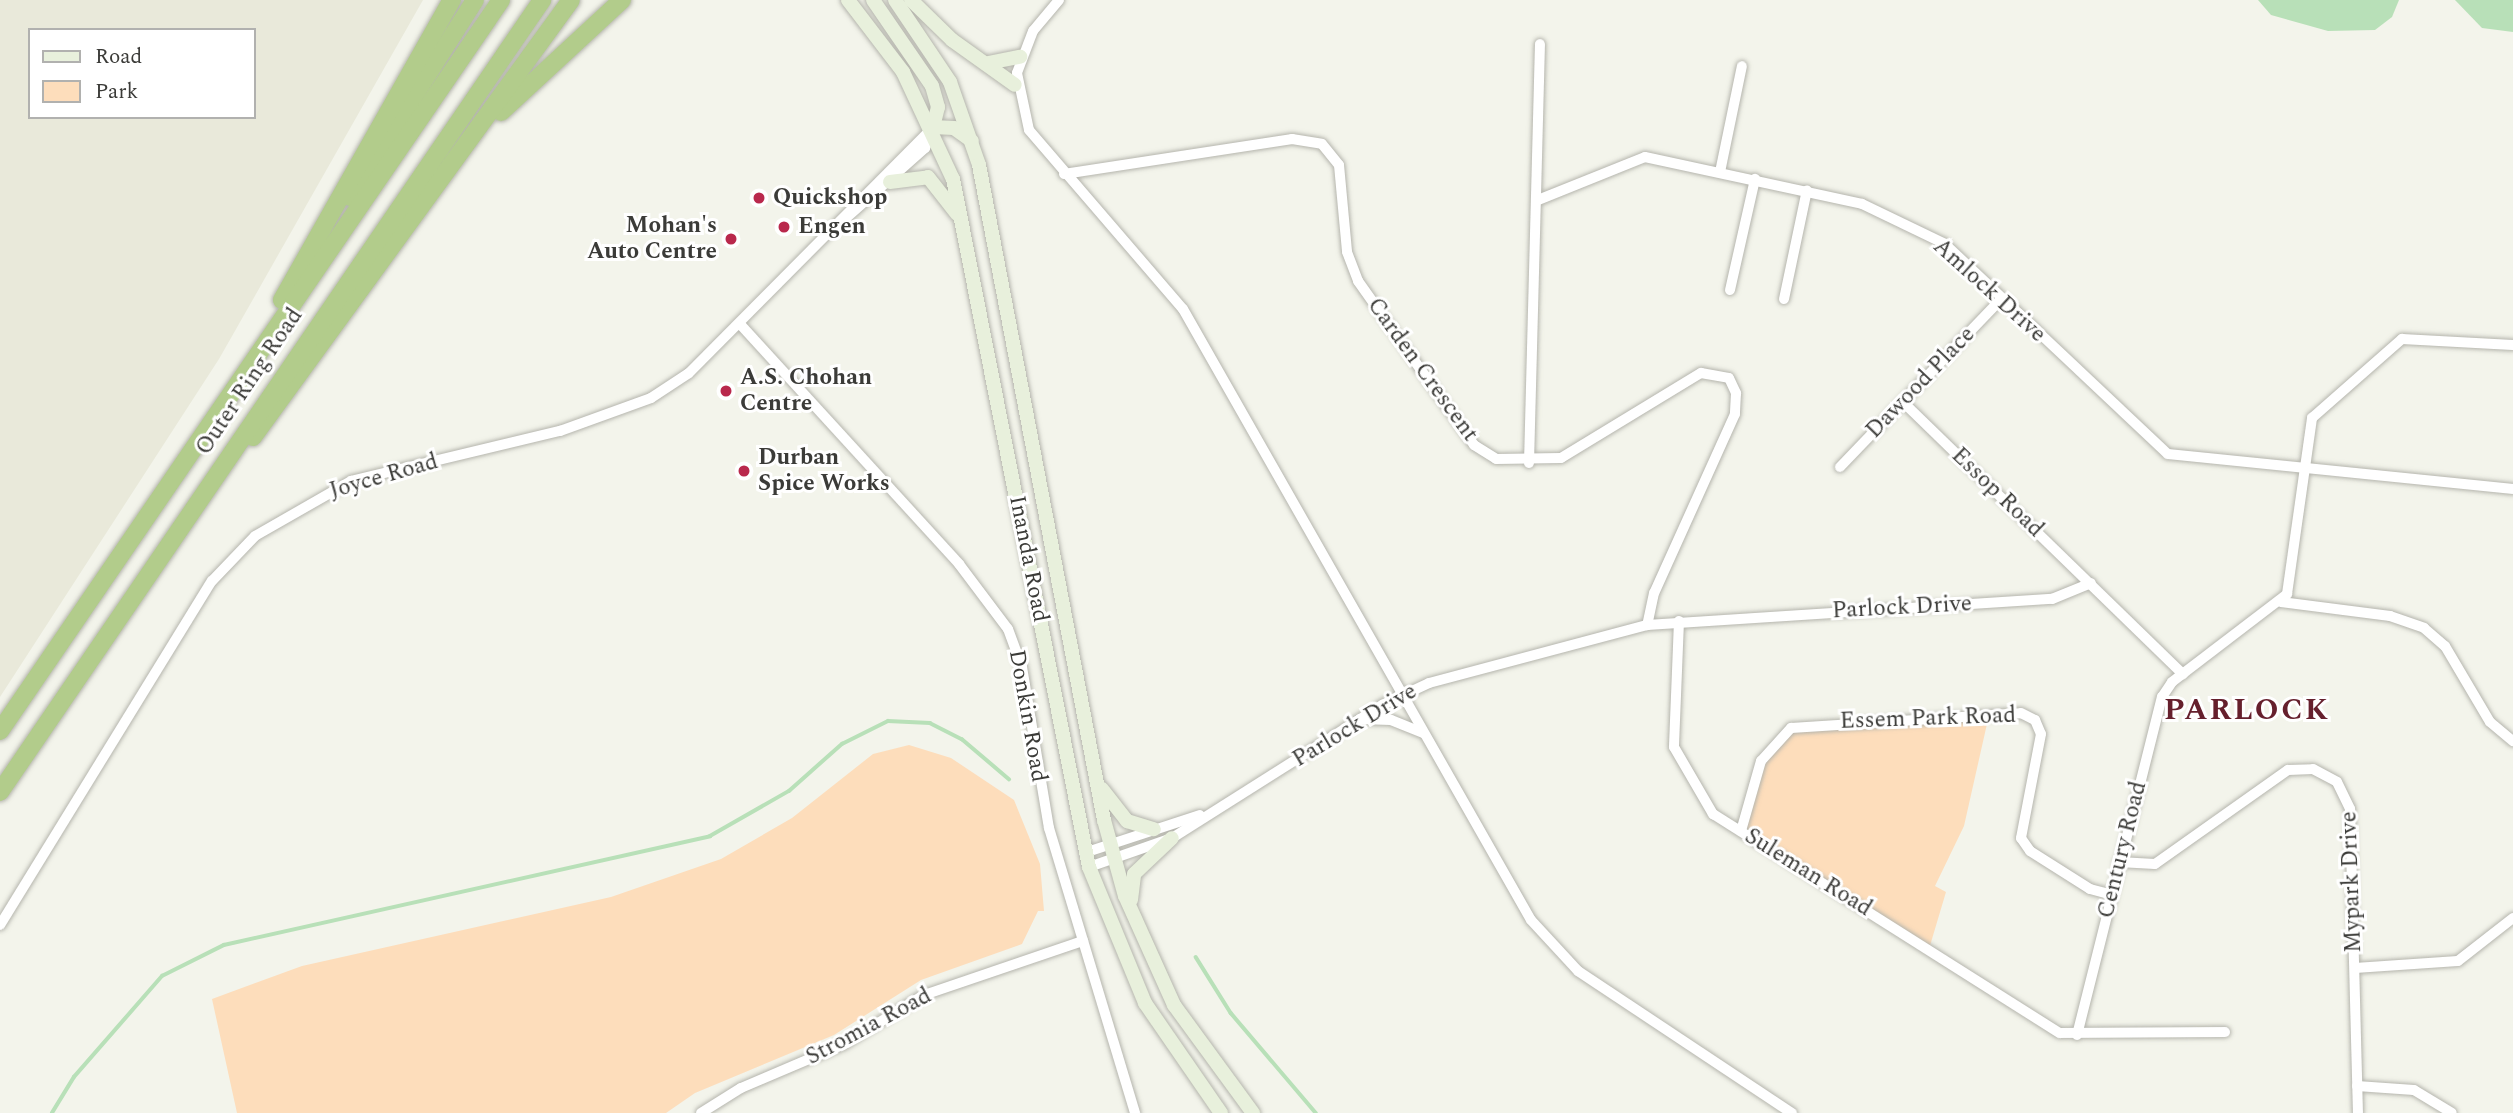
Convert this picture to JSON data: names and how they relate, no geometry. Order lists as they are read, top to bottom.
{
  "streets": {
    "highway": ["Outer Ring Road"],
    "main road": ["Inanda Road"],
    "street": [
      "Amlock Drive",
      "Carden Crescent",
      "Dawood Place",
      "Joyce Road",
      "Essop Road",
      "Parlock Drive",
      "Donkin Road",
      "Essem Park Road",
      "Century Road",
      "Suleman Road",
      "Mypark Drive",
      "Stromia Road"
    ]
  },
  "crossings": [
    ["Amlock Drive", "Dawood Place"],
    ["Carden Crescent", "Parlock Drive"],
    ["Dawood Place", "Essop Road"],
    ["Joyce Road", "Inanda Road"],
    ["Joyce Road", "Donkin Road"],
    ["Essop Road", "Parlock Drive"],
    ["Inanda Road", "Parlock Drive"],
    ["Parlock Drive", "Suleman Road"],
    ["Donkin Road", "Stromia Road"],
    ["Essem Park Road", "Century Road"],
    ["Essem Park Road", "Suleman Road"],
    ["Century Road", "Suleman Road"],
    ["Century Road", "Mypark Drive"]
  ],
  "districts": ["PARLOCK"],
  "places": [
    "Quickshop",
    "Engen",
    "Mohan's Auto Centre",
    "A.S. Chohan Centre",
    "Durban Spice Works"
  ],
  "legend": ["Road", "Park"]
}
